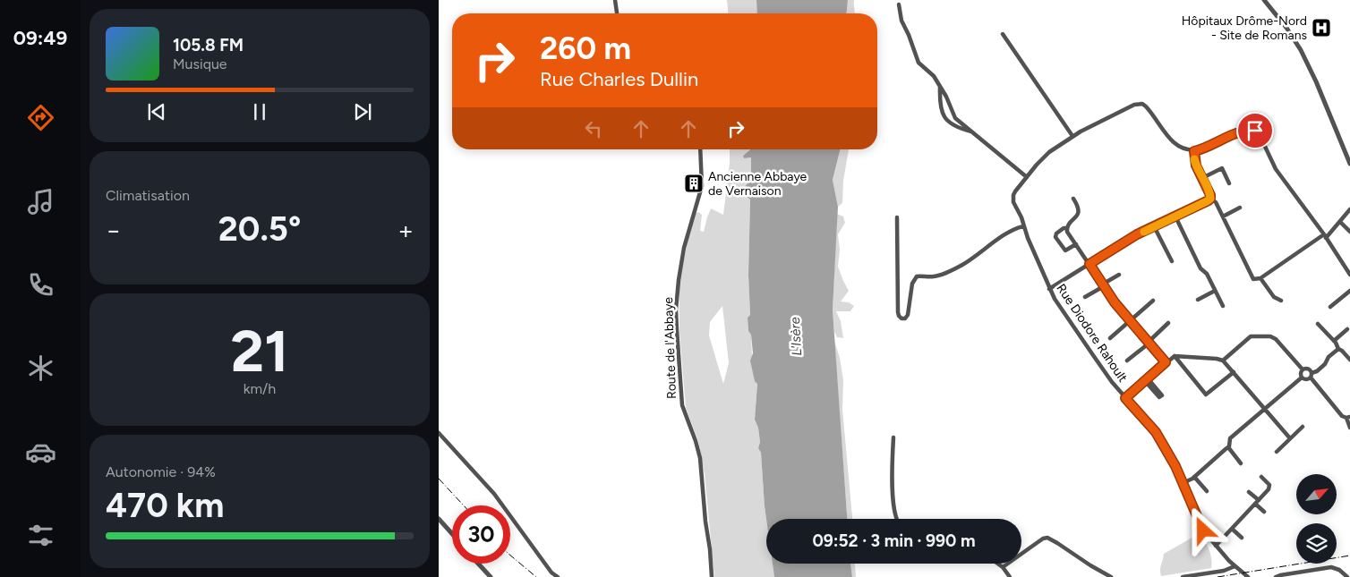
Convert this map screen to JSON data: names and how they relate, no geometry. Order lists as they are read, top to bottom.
{
  "streets": {
    "street": ["Rue Diodore Rahoult", "Route de l'Abbaye"]
  },
  "water": ["L'Isère"],
  "places": {
    "hospital": ["Hôpitaux Drôme-Nord - Site de Romans"],
    "building": ["Ancienne Abbaye de Vernaison"]
  },
  "north": "top right",
  "page": {
    "tabs": "09:49",
    "turn": ["260 m", "Rue Charles Dullin"],
    "song": ["105.8 FM", "Musique"],
    "tile": [
      "Climatisation",
      ["21", "km/h"],
      ["Autonomie · 94%", "470 km"]
    ],
    "heat": ["−", "20.5°", "+"],
    "limit": "30",
    "trip": "09:52 · 3 min · 990 m"
  }
}
